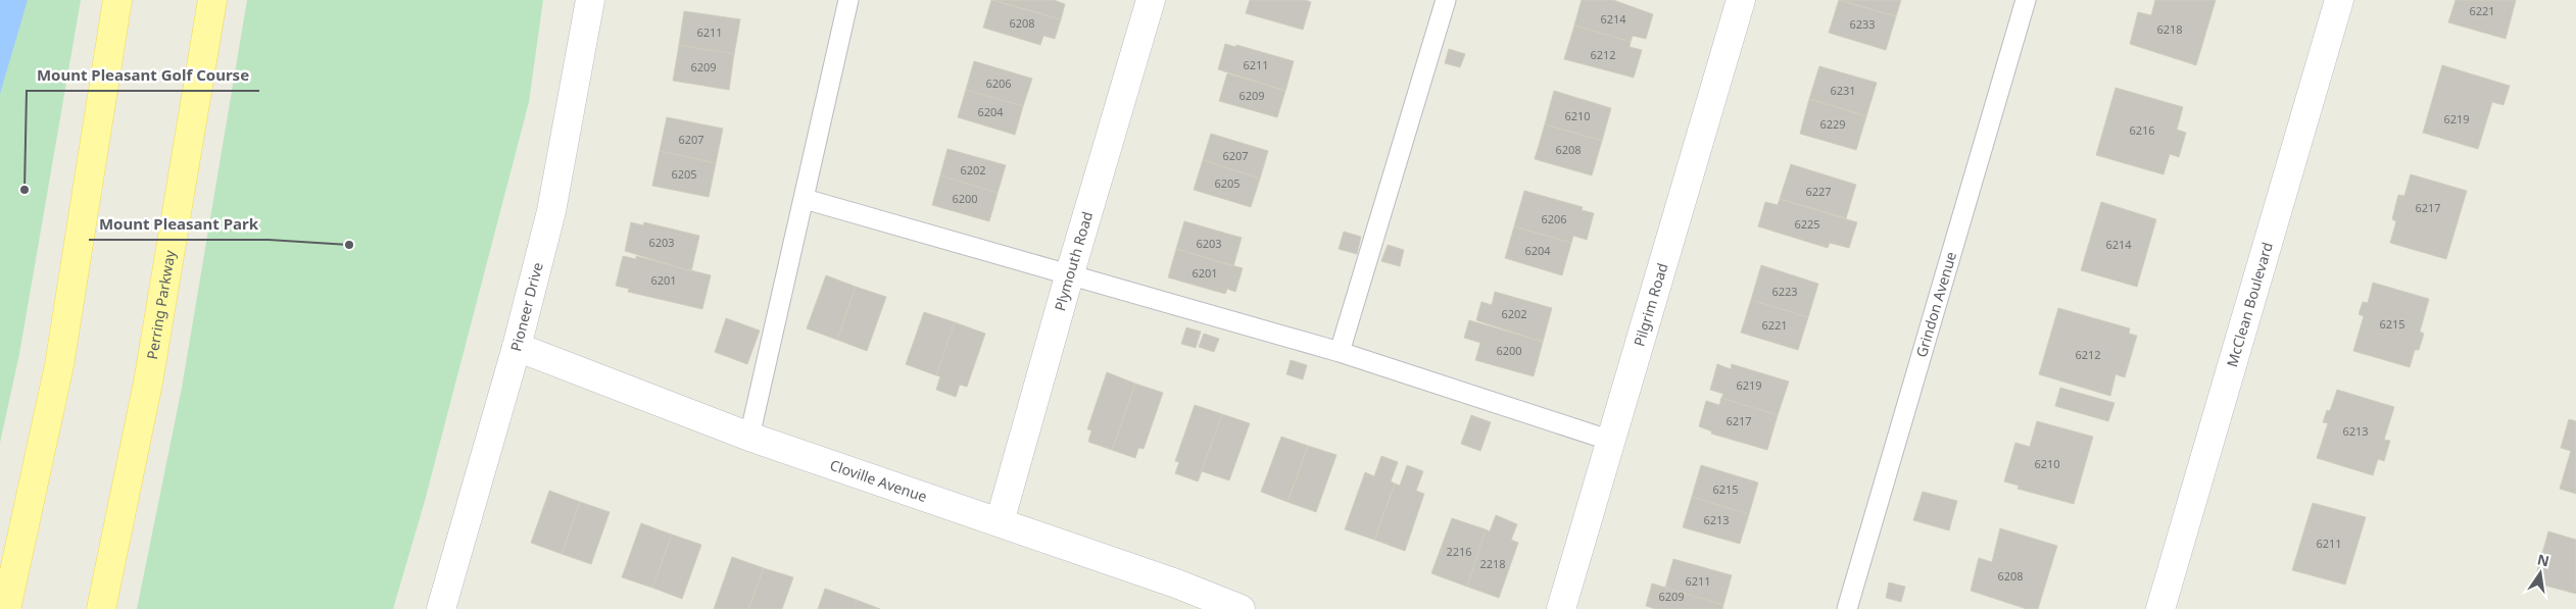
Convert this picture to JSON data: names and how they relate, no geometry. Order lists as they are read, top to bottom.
{
  "streets": {
    "main road": ["Perring Parkway"],
    "street": [
      "Plymouth Road",
      "Pilgrim Road",
      "McClean Boulevard",
      "Pioneer Drive",
      "Cloville Avenue"
    ],
    "lane": ["Grindon Avenue"]
  },
  "crossings": [
    ["Plymouth Road", "Cloville Avenue"],
    ["Pioneer Drive", "Cloville Avenue"]
  ],
  "places": ["Mount Pleasant Golf Course", "Mount Pleasant Park"],
  "house_numbers": [
    "6221",
    "6214",
    "6208",
    "6233",
    "6218",
    "6211",
    "6212",
    "6211",
    "6209",
    "6206",
    "6231",
    "6209",
    "6204",
    "6210",
    "6219",
    "6229",
    "6216",
    "6207",
    "6208",
    "6207",
    "6202",
    "6205",
    "6205",
    "6227",
    "6200",
    "6217",
    "6206",
    "6225",
    "6203",
    "6203",
    "6214",
    "6204",
    "6201",
    "6201",
    "6223",
    "6202",
    "6215",
    "6221",
    "6200",
    "6212",
    "6219",
    "6217",
    "6213",
    "6210",
    "6215",
    "6213",
    "6211",
    "2216",
    "2218",
    "6208",
    "6211",
    "6209"
  ],
  "north": "top"
}
